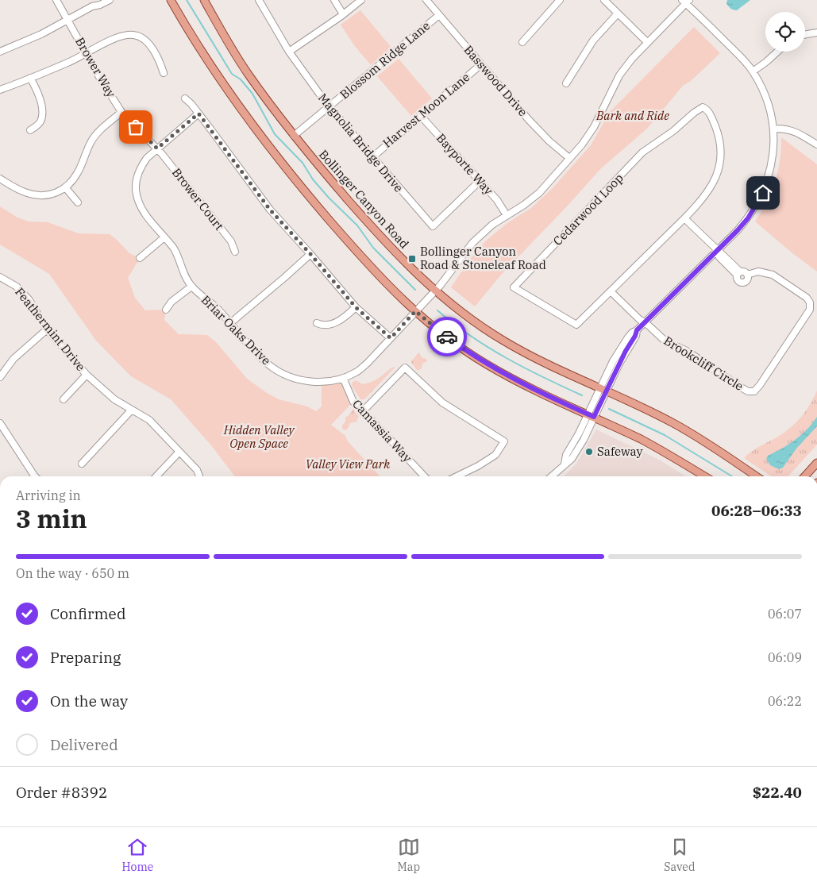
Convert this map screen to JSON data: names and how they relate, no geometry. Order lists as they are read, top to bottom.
{
  "streets": {
    "main road": ["Bollinger Canyon Road"],
    "street": [
      "Blossom Ridge Lane",
      "Brower Way",
      "Basswood Drive",
      "Harvest Moon Lane",
      "Magnolia Bridge Drive",
      "Bayporte Way",
      "Brower Court",
      "Cedarwood Loop",
      "Feathermint Drive",
      "Briar Oaks Drive",
      "Brookcliff Circle",
      "Camassia Way"
    ]
  },
  "crossings": [
    ["Blossom Ridge Lane", "Basswood Drive"],
    ["Blossom Ridge Lane", "Magnolia Bridge Drive"],
    ["Blossom Ridge Lane", "Bollinger Canyon Road"],
    ["Brower Way", "Brower Court"],
    ["Brower Way", "Briar Oaks Drive"],
    ["Basswood Drive", "Harvest Moon Lane"],
    ["Basswood Drive", "Briar Oaks Drive"],
    ["Harvest Moon Lane", "Magnolia Bridge Drive"],
    ["Harvest Moon Lane", "Bayporte Way"],
    ["Magnolia Bridge Drive", "Bayporte Way"],
    ["Bayporte Way", "Briar Oaks Drive"],
    ["Brower Court", "Briar Oaks Drive"],
    ["Bollinger Canyon Road", "Briar Oaks Drive"],
    ["Briar Oaks Drive", "Camassia Way"]
  ],
  "parks": ["Bark and Ride", "Hidden Valley Open Space", "Valley View Park"],
  "places": {
    "transit": ["Bollinger Canyon Road & Stoneleaf Road"],
    "other": ["Safeway"]
  },
  "page": {
    "heading": ["3 min", "Arriving in", "06:28–06:33"],
    "panel": ["Order #8392", "$22.40"],
    "bar": "On the way · 650 m",
    "list": [
      ["Confirmed", "06:07"],
      ["Preparing", "06:09"],
      ["On the way", "06:22"],
      "Delivered"
    ],
    "tabs": ["Home", "Map", "Saved"]
  }
}
